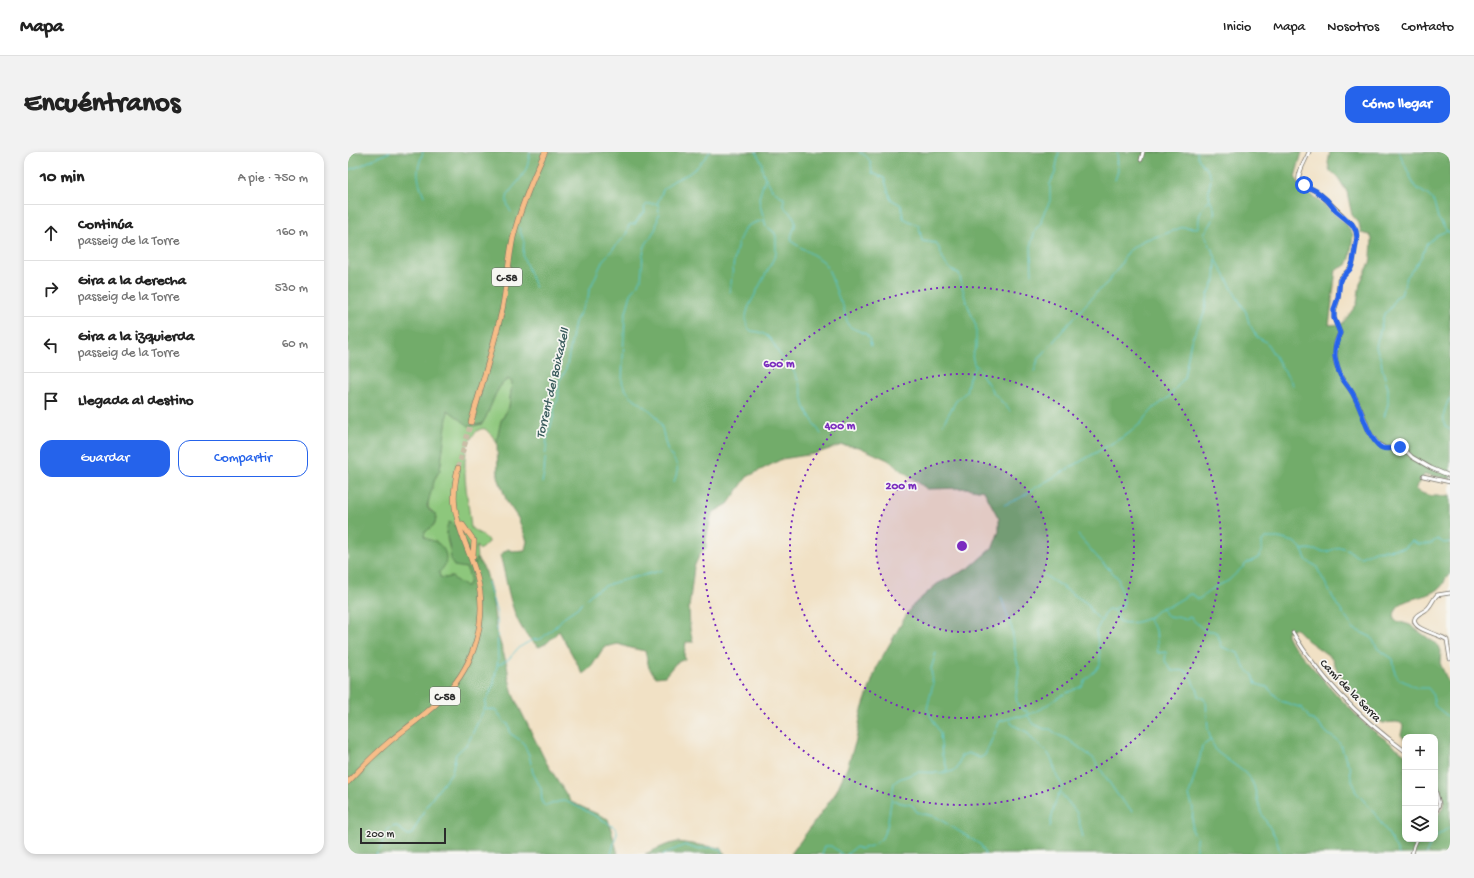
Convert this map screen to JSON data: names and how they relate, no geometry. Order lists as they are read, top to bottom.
{
  "streets": {
    "main road": ["C-58"],
    "street": ["Camí de la Serra"]
  },
  "water": ["Torrent del Boixadell"],
  "scale_bar": "200 m",
  "page": {
    "header": "Mapa",
    "nav": [
      "Inicio",
      "Mapa",
      "Nosotros",
      "Contacto"
    ],
    "buttons": [
      "Cómo llegar",
      ["Guardar", "Compartir"]
    ],
    "title": "Encuéntranos",
    "heading": ["10 min", "A pie · 750 m"],
    "list": [
      ["Continúa", "passeig de la Torre", "160 m"],
      ["Gira a la derecha", "passeig de la Torre", "530 m"],
      ["Gira a la izquierda", "passeig de la Torre", "60 m"],
      "Llegada al destino"
    ],
    "map_buttons": ["+", "−"],
    "scale": "200 m"
  },
  "rings": ["600 m", "400 m", "200 m"]
}
